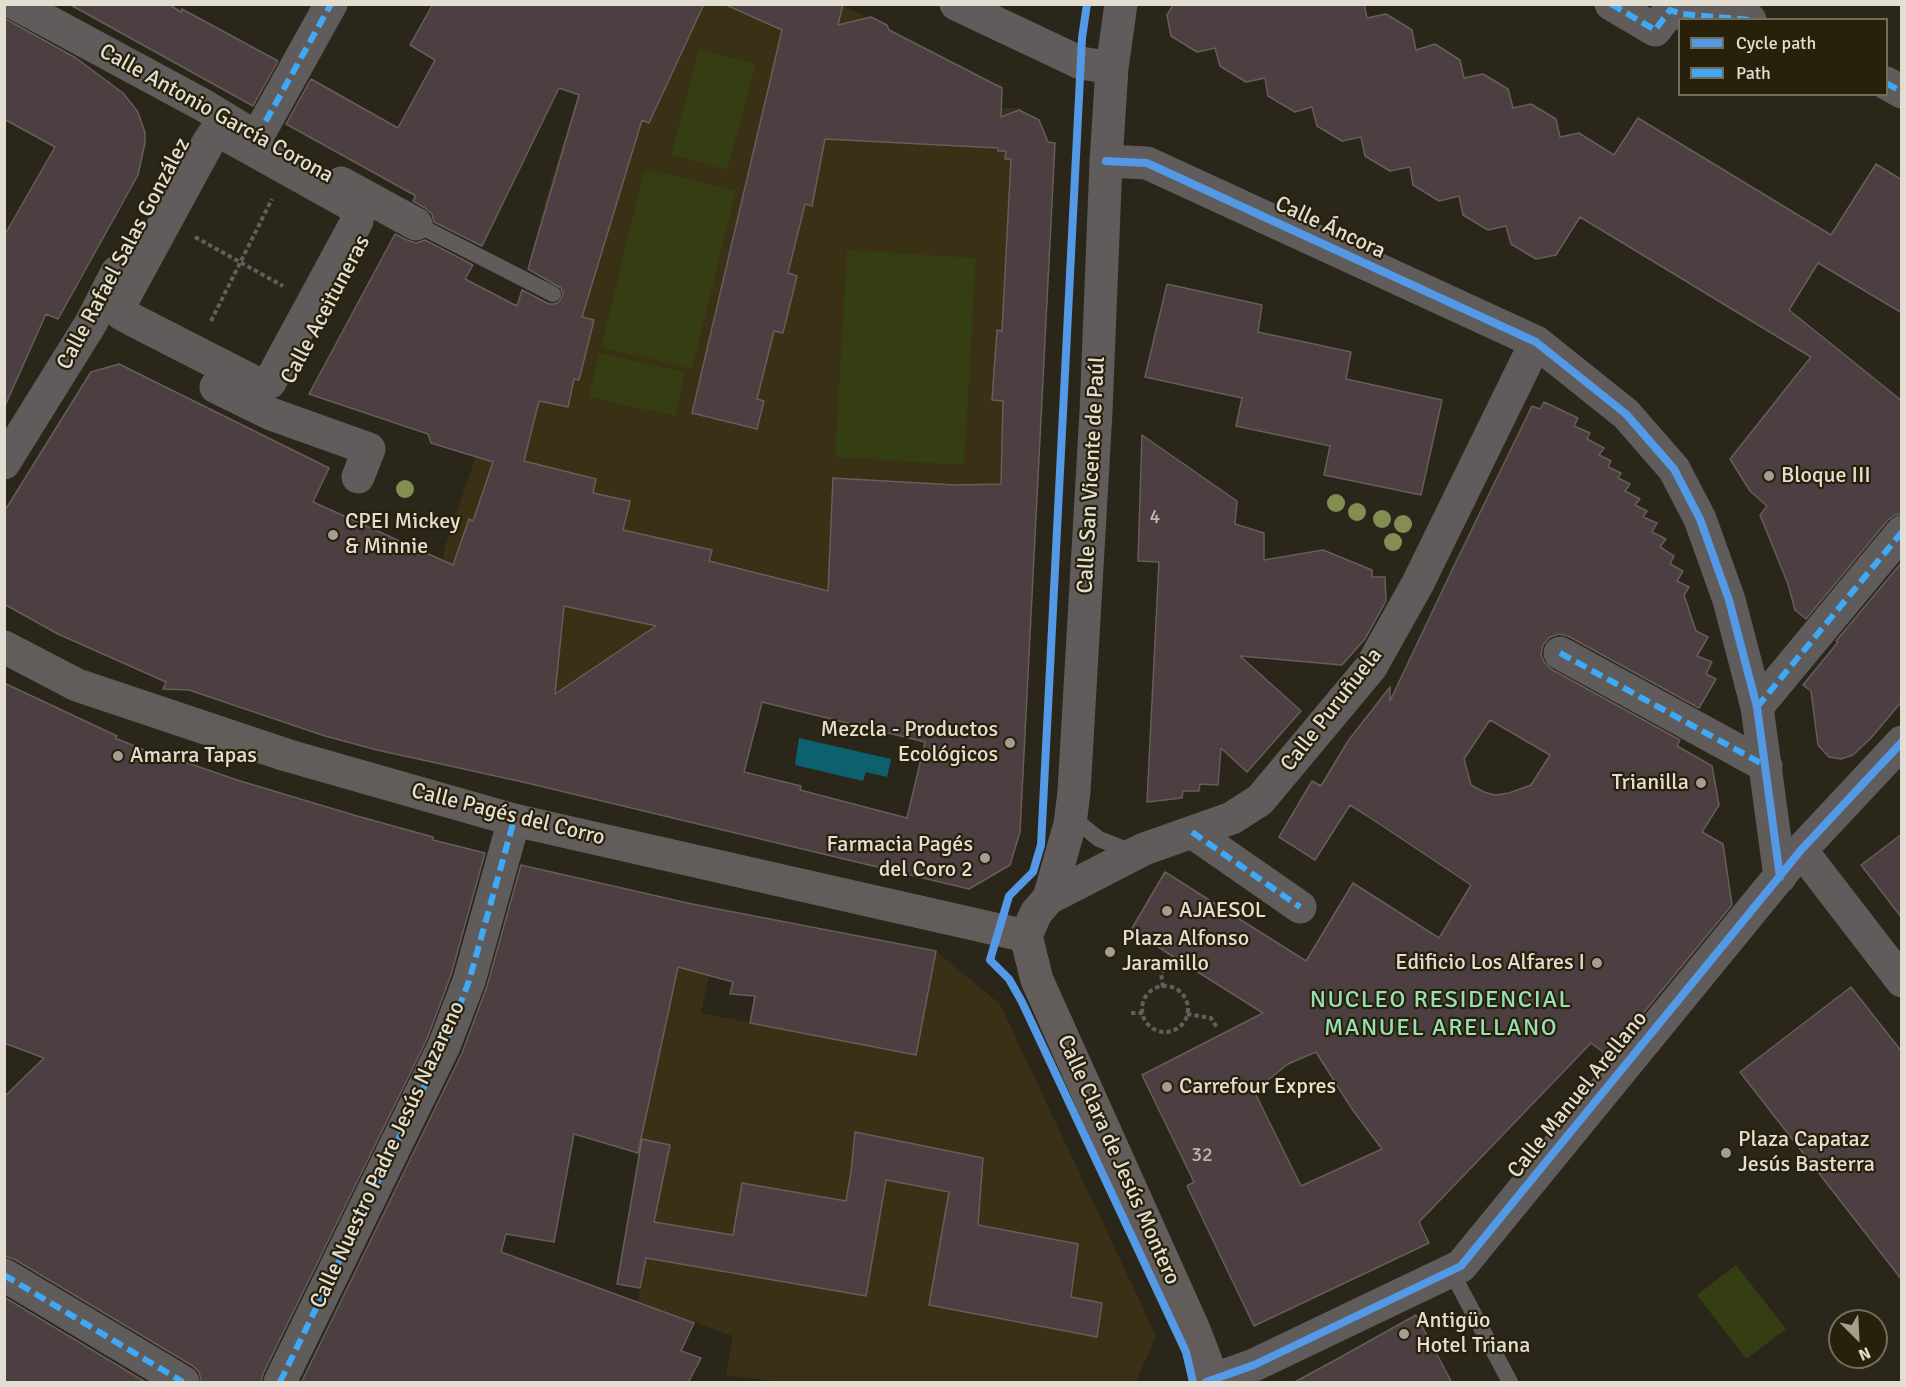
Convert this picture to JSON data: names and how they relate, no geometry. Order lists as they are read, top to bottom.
{
  "streets": {
    "main road": ["Calle Pagés del Corro", "Calle Clara de Jesús Montero"],
    "street": [
      "Calle Antonio García Corona",
      "Calle Áncora",
      "Calle Rafael Salas González",
      "Calle Aceituneras",
      "Calle San Vicente de Paúl",
      "Calle Puruñuela",
      "Calle Manuel Arellano",
      "Calle Nuestro Padre Jesús Nazareno"
    ]
  },
  "crossings": [
    ["Calle Antonio García Corona", "Calle Rafael Salas González"],
    ["Calle Antonio García Corona", "Calle Aceituneras"],
    ["Calle Áncora", "Calle San Vicente de Paúl"],
    ["Calle Áncora", "Calle Puruñuela"],
    ["Calle Áncora", "Calle Manuel Arellano"],
    ["Calle San Vicente de Paúl", "Calle Puruñuela"],
    ["Calle San Vicente de Paúl", "Calle Pagés del Corro"],
    ["Calle San Vicente de Paúl", "Calle Clara de Jesús Montero"],
    ["Calle Pagés del Corro", "Calle Nuestro Padre Jesús Nazareno"],
    ["Calle Pagés del Corro", "Calle Clara de Jesús Montero"],
    ["Calle Manuel Arellano", "Calle Clara de Jesús Montero"]
  ],
  "districts": ["NUCLEO RESIDENCIAL MANUEL ARELLANO"],
  "places": [
    "Bloque III",
    "CPEI Mickey & Minnie",
    "Mezcla - Productos Ecológicos",
    "Amarra Tapas",
    "Trianilla",
    "Farmacia Pagés del Coro 2",
    "AJAESOL",
    "Plaza Alfonso Jaramillo",
    "Edificio Los Alfares I",
    "Carrefour Expres",
    "Plaza Capataz Jesús Basterra",
    "Antigüo Hotel Triana"
  ],
  "house_numbers": ["4", "32"],
  "legend": ["Cycle path", "Path"],
  "north": "bottom right"
}
